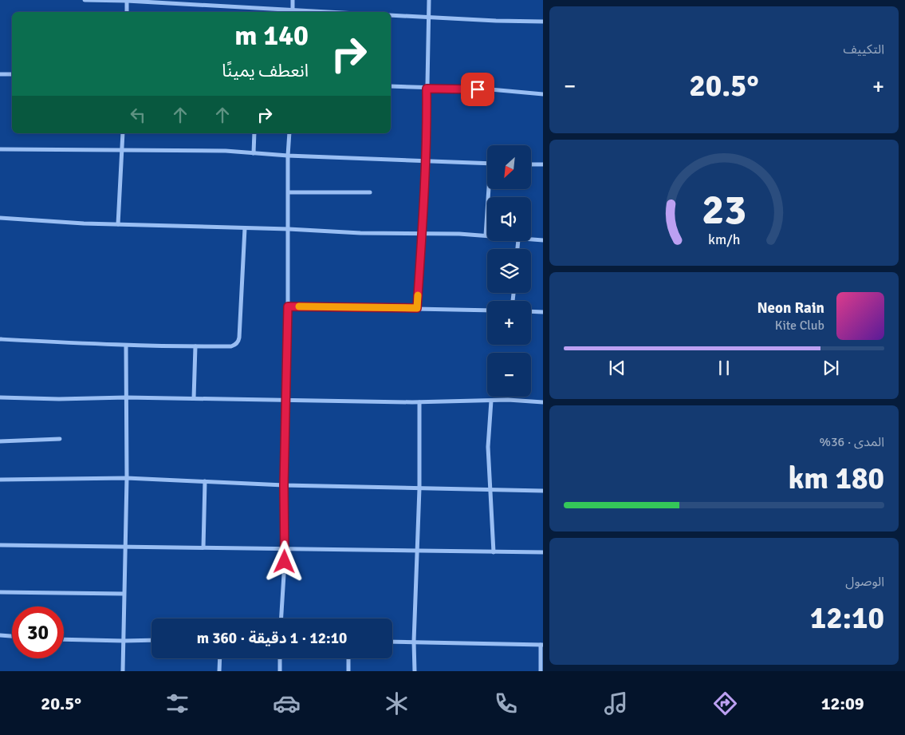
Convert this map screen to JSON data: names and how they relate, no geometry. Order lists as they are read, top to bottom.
{
  "north": "bottom left",
  "page": {
    "tile": [
      "التكييف",
      ["المدى · 36%", "180 km"],
      ["الوصول", "12:10"]
    ],
    "turn": ["140 m", "انعطف يمينًا"],
    "heat": ["−", "20.5°", "+"],
    "map_buttons": ["+", "−"],
    "song": ["Neon Rain", "Kite Club"],
    "limit": "30",
    "trip": "12:10 · 1 دقيقة · 360 m",
    "tabs": ["12:09", "20.5°"],
    "gauge": ["23", "km/h"]
  }
}
